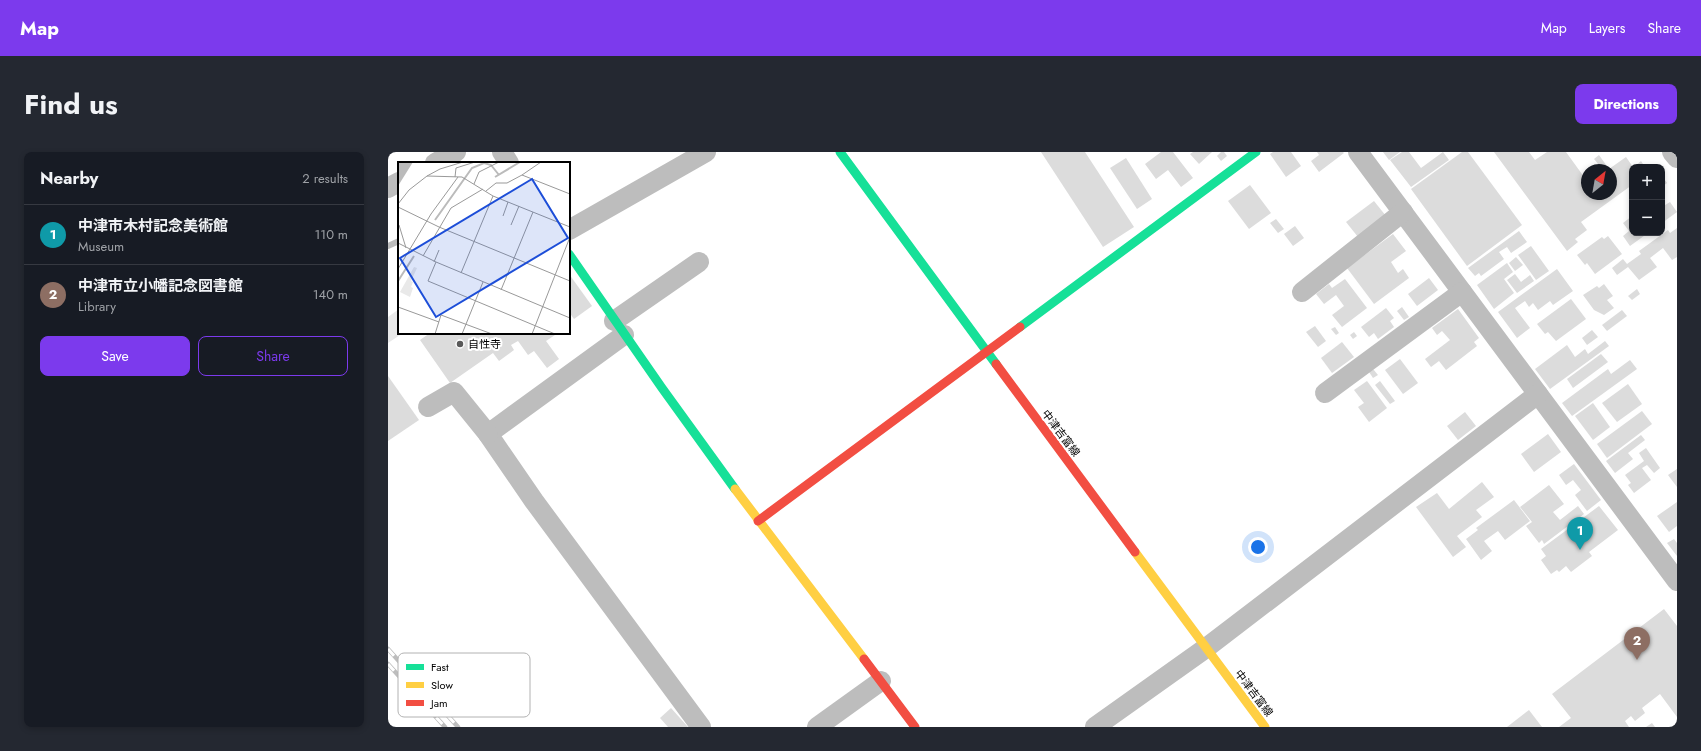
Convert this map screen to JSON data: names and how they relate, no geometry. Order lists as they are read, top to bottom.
{
  "streets": {
    "street": ["中津吉富線"]
  },
  "places": ["自性寺"],
  "legend": ["Fast", "Slow", "Jam"],
  "north": "top right",
  "page": {
    "header": "Map",
    "nav": ["Map", "Layers", "Share"],
    "title": "Find us",
    "buttons": [
      "Directions",
      ["Save", "Share"]
    ],
    "heading": ["Nearby", "2 results"],
    "map_buttons": ["+", "−"],
    "list": [
      {
        "mark": "1",
        "name": "中津市木村記念美術館",
        "note": "Museum",
        "value": "110 m"
      },
      {
        "mark": "2",
        "name": "中津市立小幡記念図書館",
        "note": "Library",
        "value": "140 m"
      }
    ],
    "pins": ["1", "2"]
  }
}
